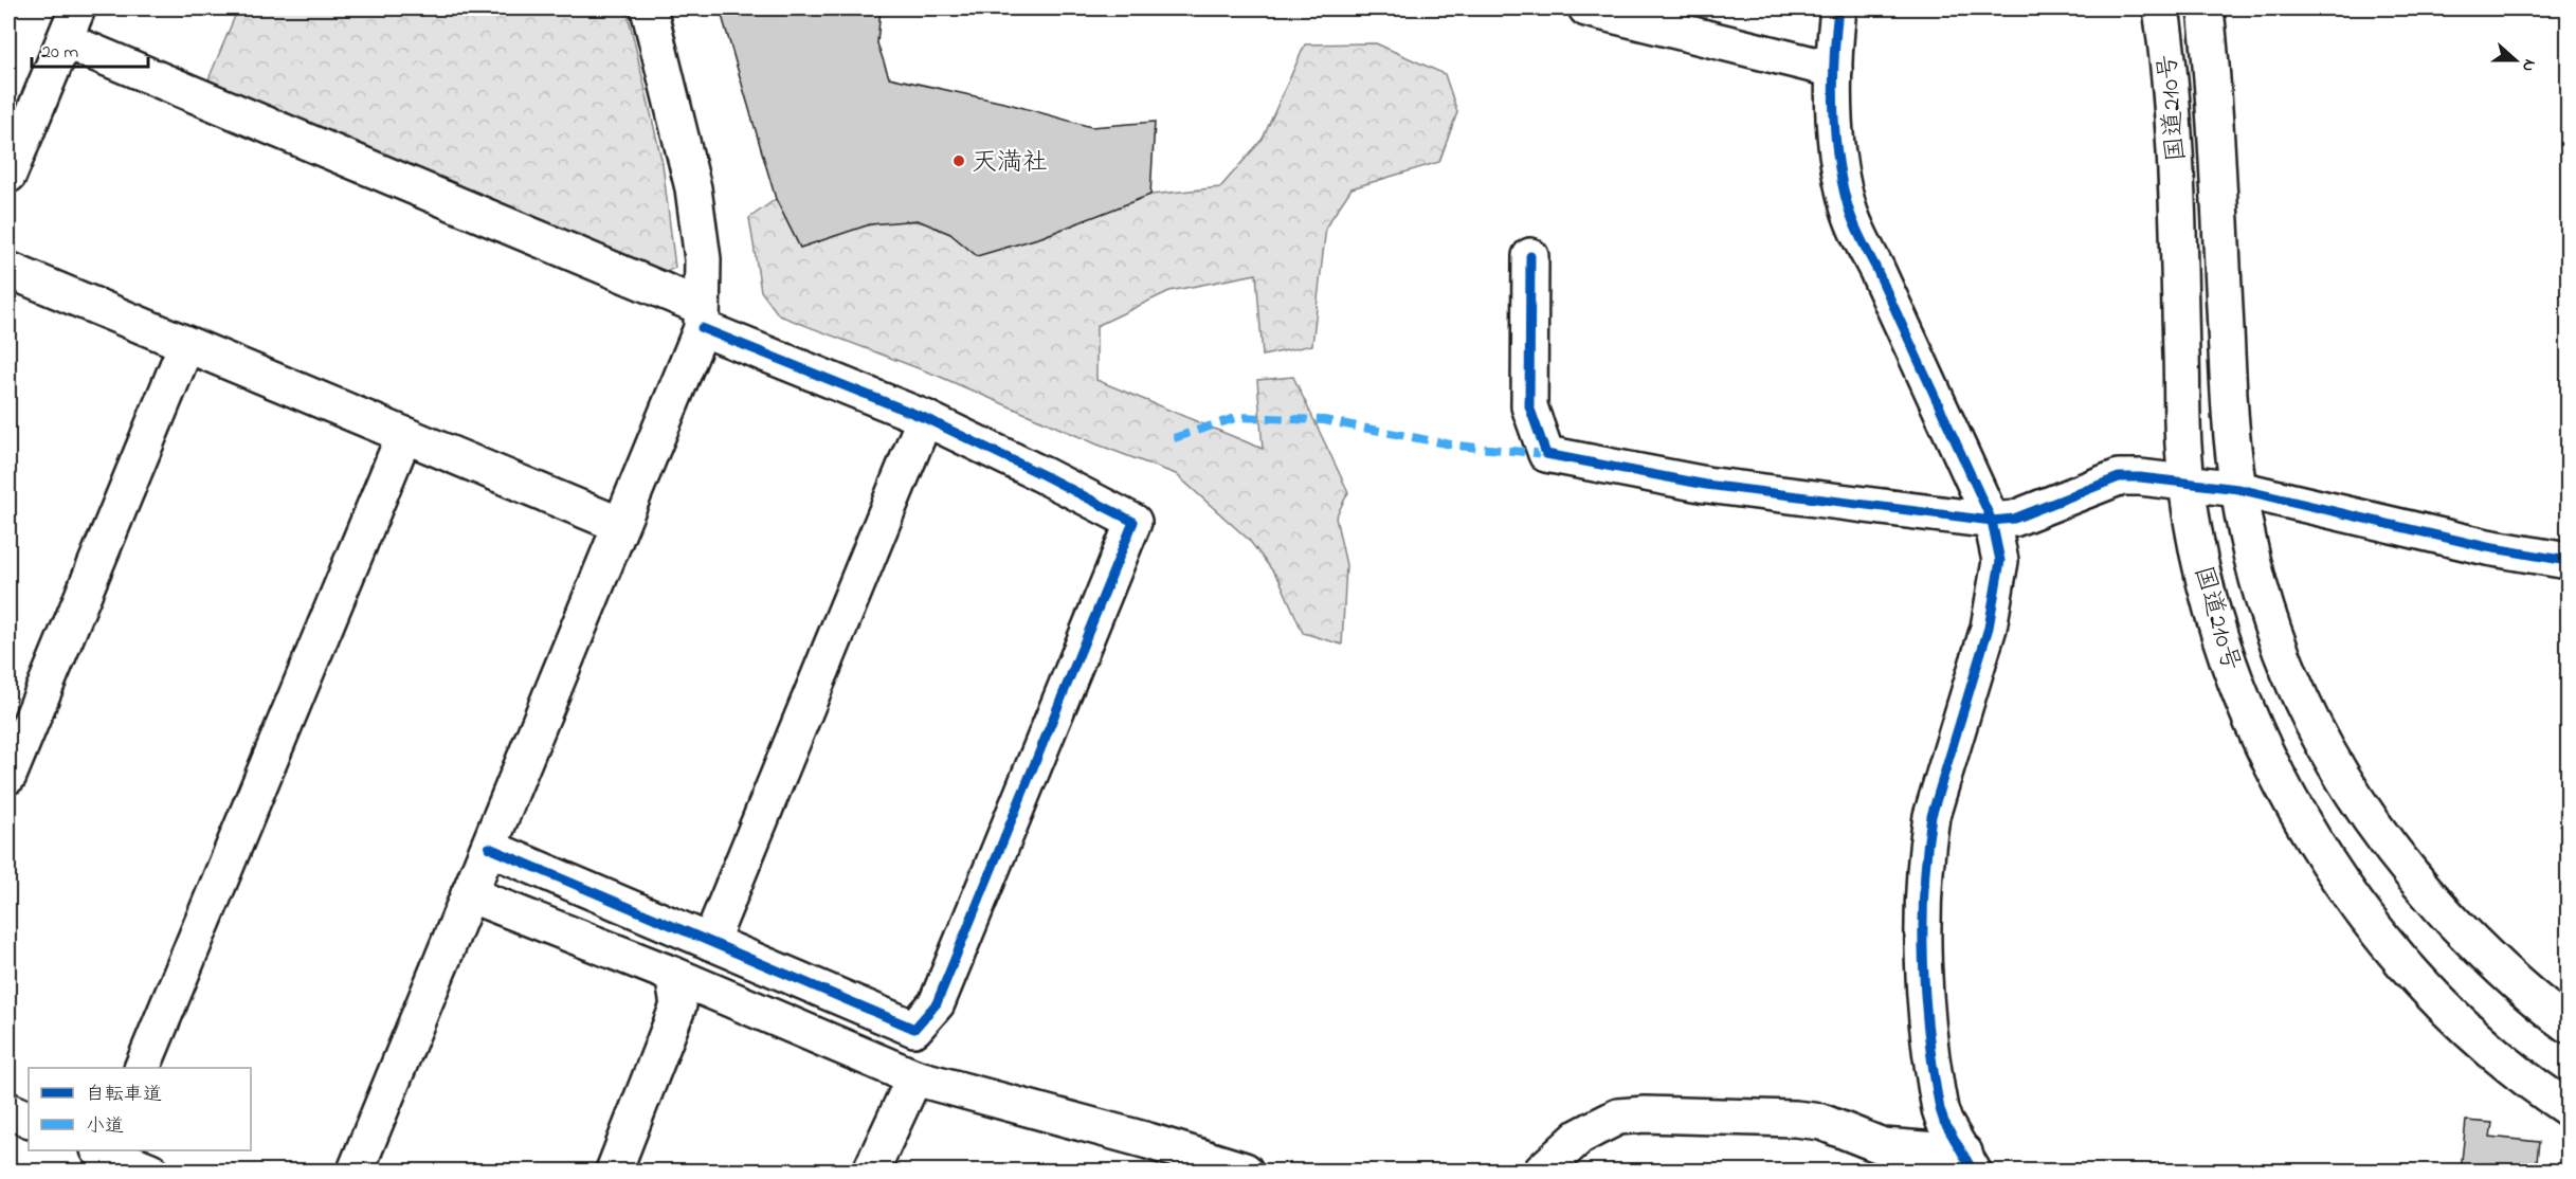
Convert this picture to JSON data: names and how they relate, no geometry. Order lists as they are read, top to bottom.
{
  "streets": {
    "main road": ["国道210号"]
  },
  "places": ["天満社"],
  "legend": ["自転車道", "小道"],
  "scale_bar": "20 m",
  "north": "right"
}
